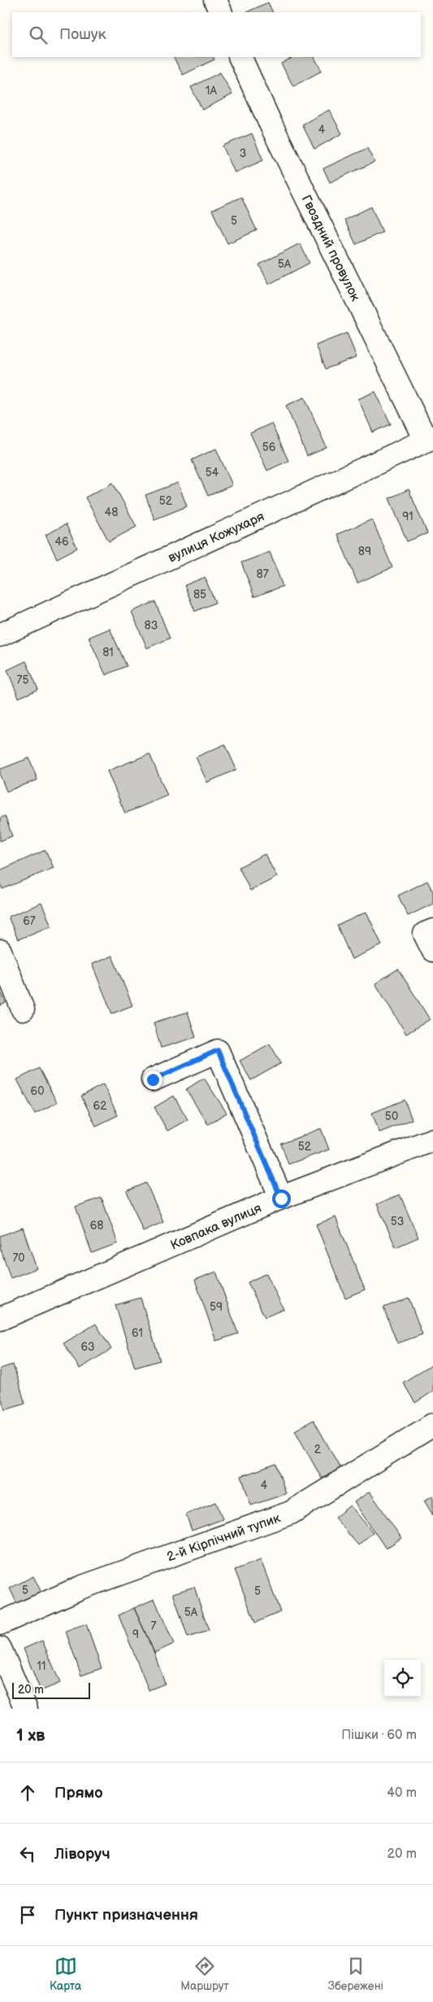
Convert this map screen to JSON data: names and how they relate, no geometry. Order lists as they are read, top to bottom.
{
  "streets": {
    "street": [
      "Гвоздний провулок",
      "вулиця Кожухаря",
      "Ковпака вулиця",
      "2-й Кірпічний тупик"
    ]
  },
  "crossings": [
    ["Гвоздний провулок", "вулиця Кожухаря"]
  ],
  "house_numbers": [
    "1А",
    "4",
    "3",
    "5",
    "5А",
    "56",
    "54",
    "52",
    "48",
    "91",
    "46",
    "89",
    "87",
    "85",
    "83",
    "81",
    "75",
    "67",
    "60",
    "62",
    "50",
    "52",
    "53",
    "68",
    "70",
    "59",
    "61",
    "63",
    "2",
    "4",
    "5",
    "5",
    "5А",
    "7",
    "9",
    "11"
  ],
  "scale_bar": "20 m",
  "page": {
    "search": "Пошук",
    "scale": "20 m",
    "heading": ["1 хв", "Пішки · 60 m"],
    "list": [
      ["Прямо", "40 m"],
      ["Ліворуч", "20 m"],
      "Пункт призначення"
    ],
    "nav": ["Карта", "Маршрут", "Збережені"]
  }
}
